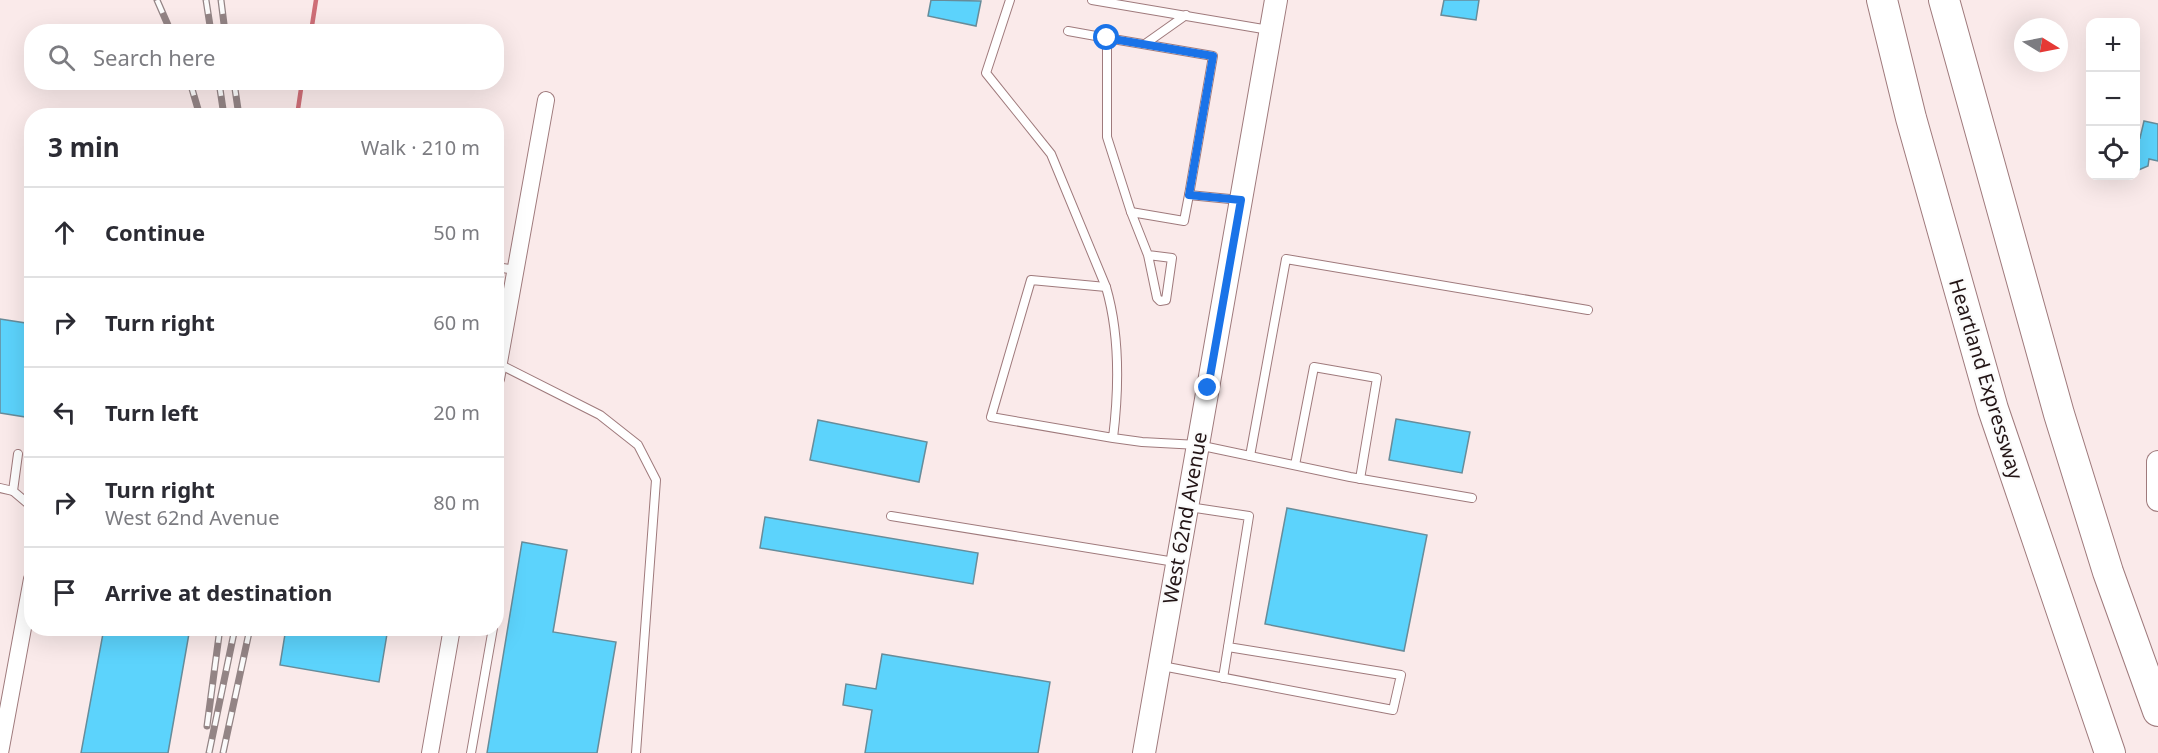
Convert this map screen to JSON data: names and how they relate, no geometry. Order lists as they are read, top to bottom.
{
  "streets": {
    "highway": ["Heartland Expressway"],
    "street": ["West 62nd Avenue"]
  },
  "north": "right",
  "page": {
    "map_buttons": ["+", "−"],
    "search": "Search here",
    "heading": ["3 min", "Walk · 210 m"],
    "list": [
      ["Continue", "50 m"],
      ["Turn right", "60 m"],
      ["Turn left", "20 m"],
      ["Turn right", "West 62nd Avenue", "80 m"],
      "Arrive at destination"
    ]
  }
}
